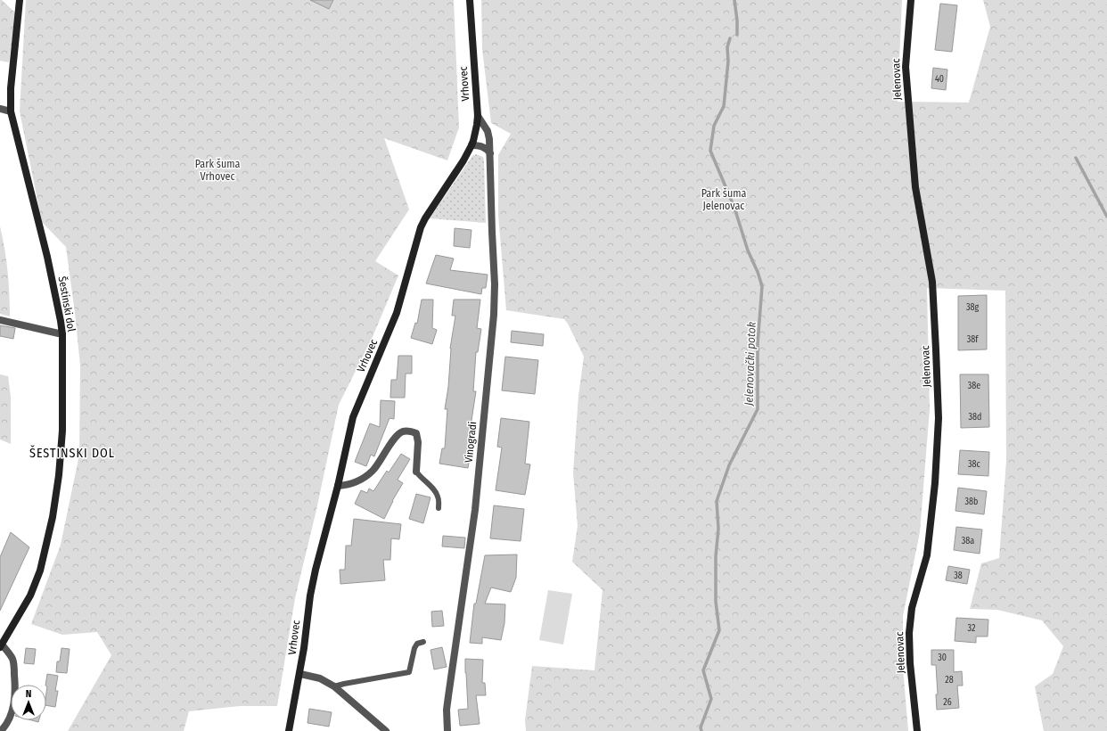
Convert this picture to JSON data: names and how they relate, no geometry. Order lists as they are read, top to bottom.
{
  "streets": {
    "street": [
      "Jelenovac",
      "Vrhovec",
      "Šestinski dol",
      "Vinogradi"
    ]
  },
  "crossings": [
    ["Vrhovec", "Vinogradi"]
  ],
  "districts": ["ŠESTINSKI DOL"],
  "water": ["Jelenovački potok"],
  "parks": ["Park šuma Vrhovec", "Park šuma Jelenovac"],
  "house_numbers": [
    "40",
    "38g",
    "38f",
    "38e",
    "38d",
    "38c",
    "38b",
    "38a",
    "38",
    "32",
    "30",
    "28",
    "26"
  ],
  "north": "top"
}
